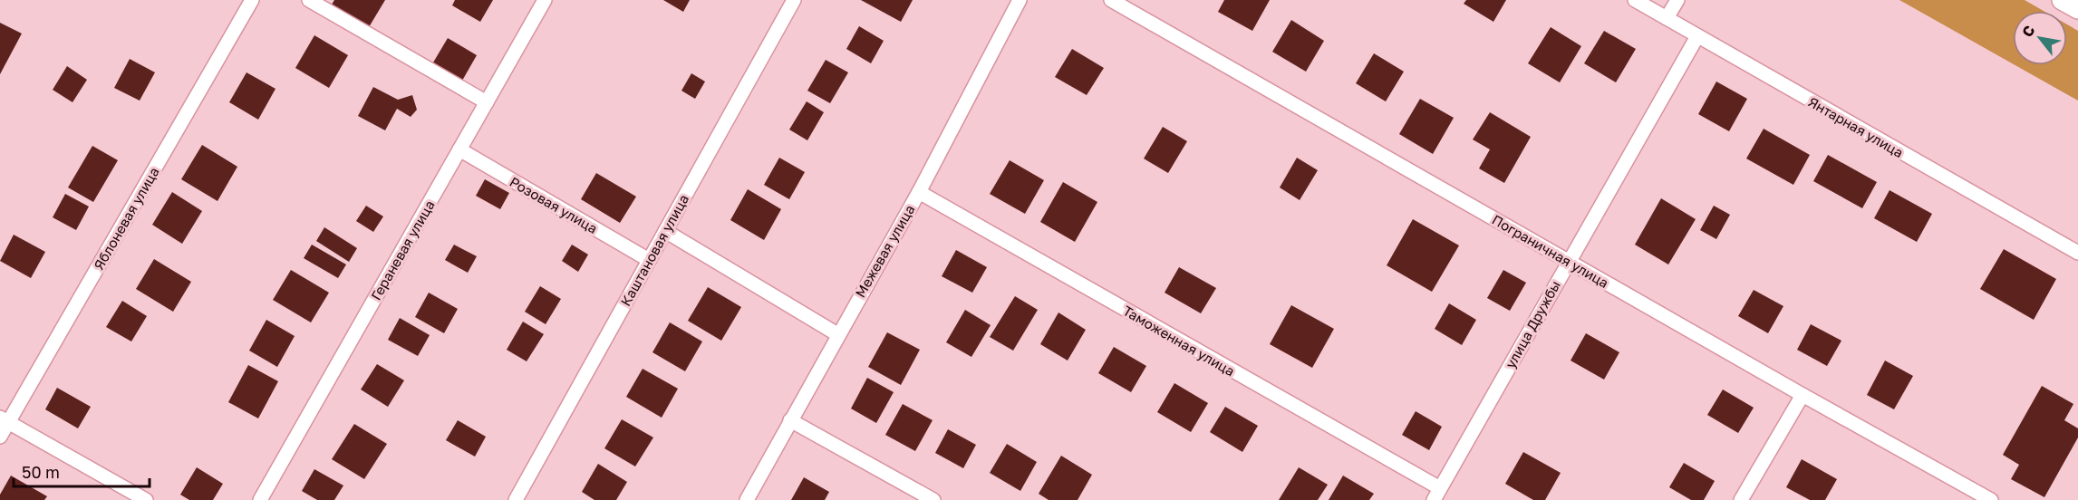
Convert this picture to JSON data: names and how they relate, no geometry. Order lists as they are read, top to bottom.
{
  "streets": {
    "street": [
      "Янтарная улица",
      "Розовая улица",
      "Яблоневая улица",
      "Гераневая улица",
      "Каштановая улица",
      "Межевая улица",
      "Пограничная улица",
      "улица Дружбы",
      "Таможенная улица"
    ]
  },
  "crossings": [
    ["Янтарная улица", "улица Дружбы"],
    ["Розовая улица", "Гераневая улица"],
    ["Розовая улица", "Каштановая улица"],
    ["Межевая улица", "Таможенная улица"],
    ["Пограничная улица", "улица Дружбы"],
    ["улица Дружбы", "Таможенная улица"]
  ],
  "scale_bar": "50 m",
  "north": "top left"
}
